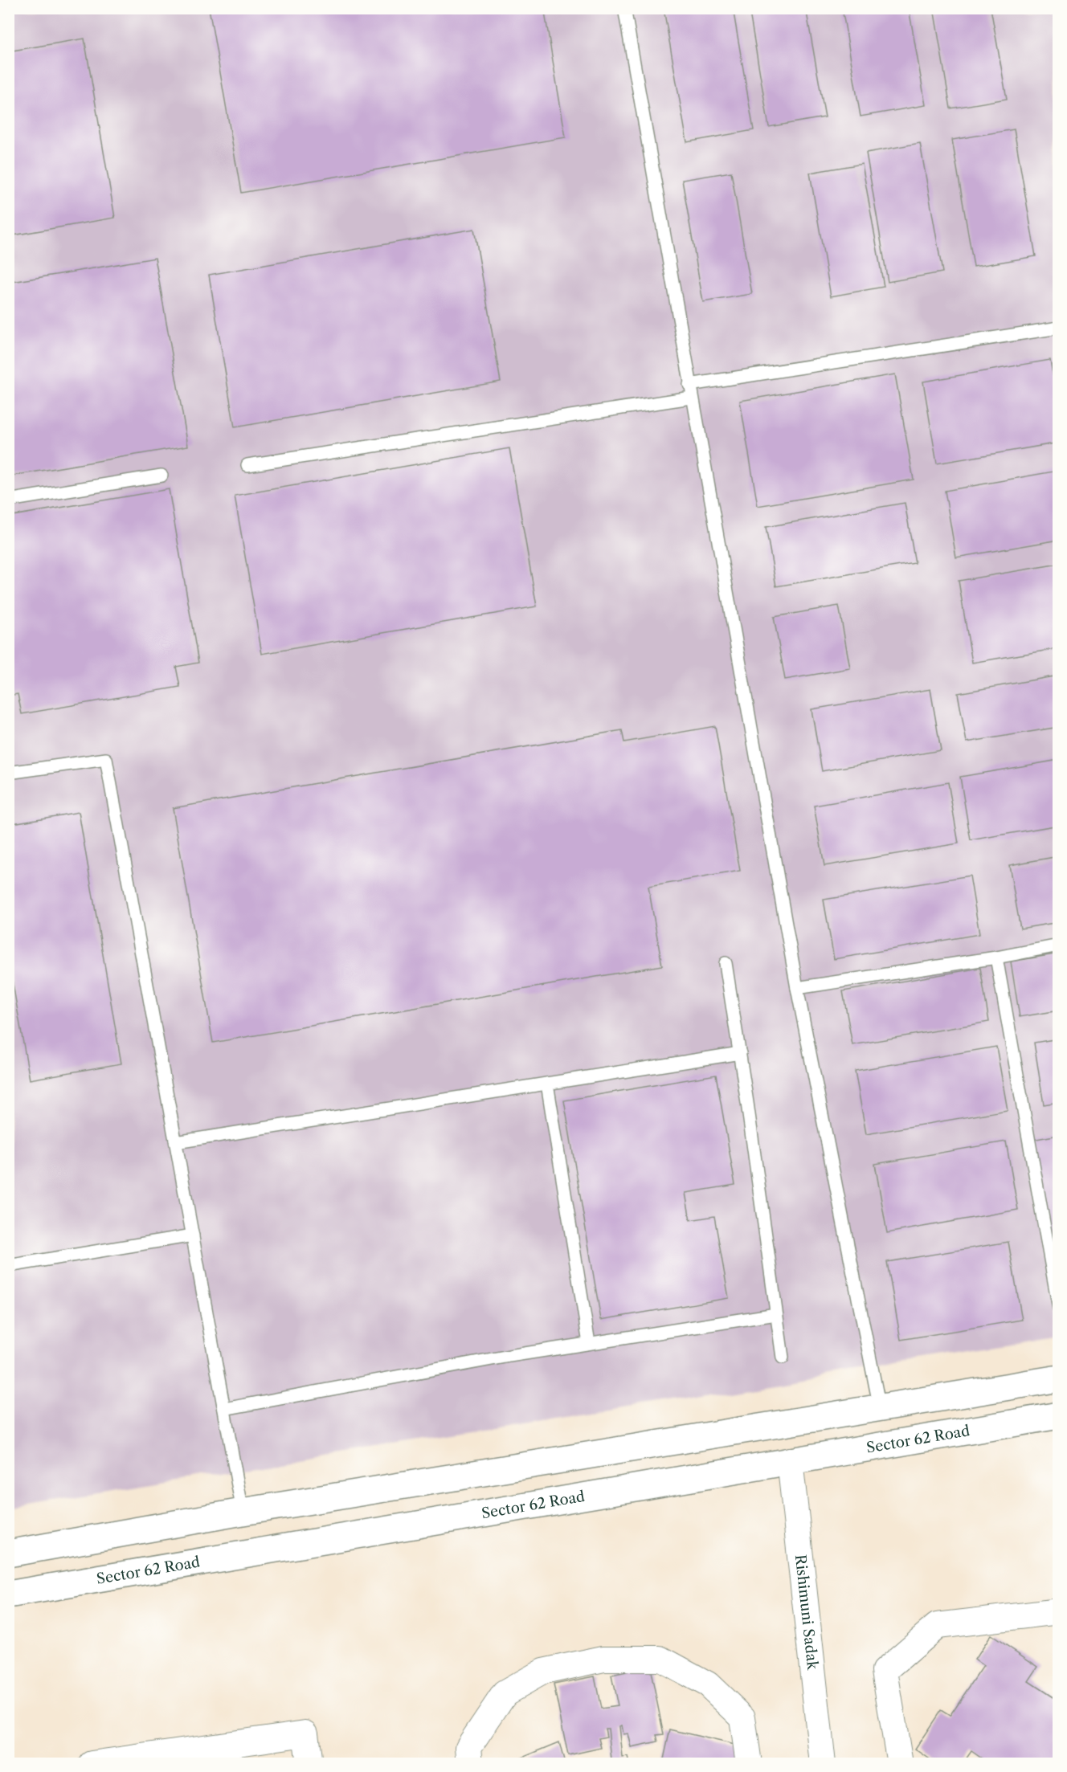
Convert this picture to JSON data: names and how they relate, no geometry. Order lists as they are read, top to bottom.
{
  "streets": {
    "street": ["Sector 62 Road", "Rishimuni Sadak"]
  },
  "crossings": [
    ["Sector 62 Road", "Rishimuni Sadak"]
  ]
}
